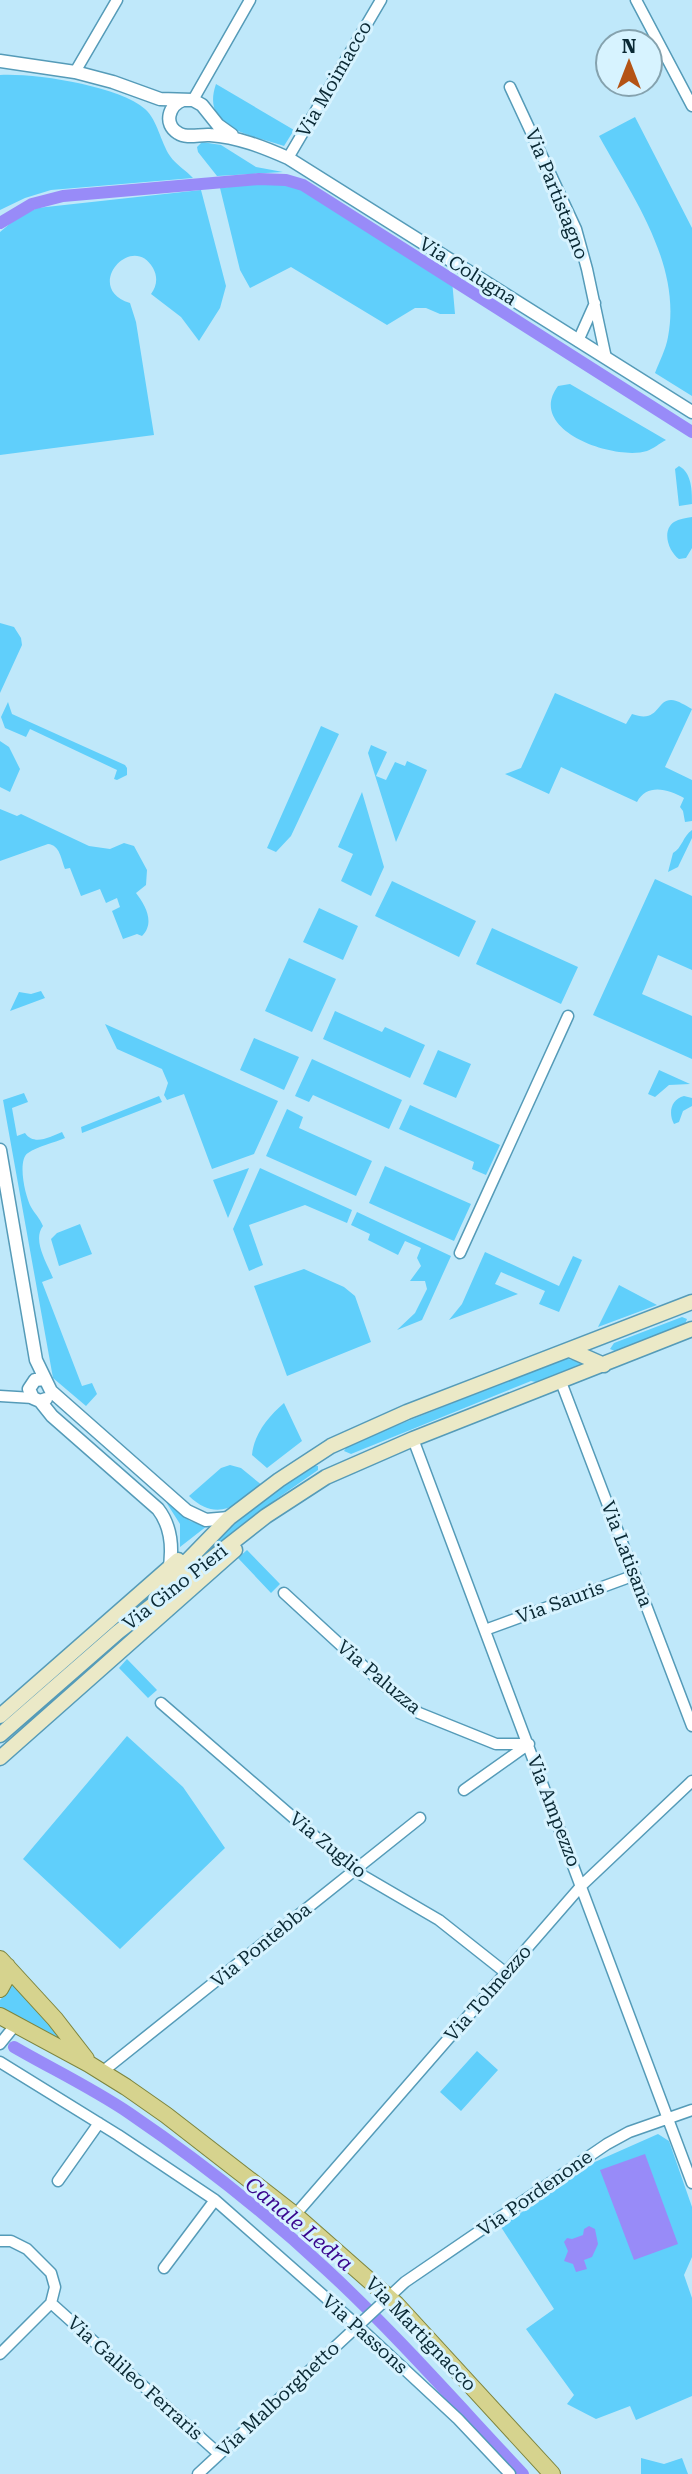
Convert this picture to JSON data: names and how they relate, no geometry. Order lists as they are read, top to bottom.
{
  "streets": {
    "main road": ["Via Gino Pieri", "Via Martignacco"],
    "street": [
      "Via Moimacco",
      "Via Partistagno",
      "Via Colugna",
      "Via Latisana",
      "Via Sauris",
      "Via Paluzza",
      "Via Ampezzo",
      "Via Zuglio",
      "Via Pontebba",
      "Via Tolmezzo",
      "Via Pordenone",
      "Via Passons",
      "Via Galileo Ferraris",
      "Via Malborghetto"
    ]
  },
  "crossings": [
    ["Via Moimacco", "Via Colugna"],
    ["Via Partistagno", "Via Colugna"],
    ["Via Latisana", "Via Gino Pieri"],
    ["Via Latisana", "Via Sauris"],
    ["Via Gino Pieri", "Via Ampezzo"],
    ["Via Sauris", "Via Ampezzo"],
    ["Via Paluzza", "Via Ampezzo"],
    ["Via Ampezzo", "Via Tolmezzo"],
    ["Via Ampezzo", "Via Pordenone"],
    ["Via Zuglio", "Via Pontebba"],
    ["Via Zuglio", "Via Tolmezzo"],
    ["Via Pontebba", "Via Martignacco"],
    ["Via Tolmezzo", "Via Martignacco"],
    ["Via Pordenone", "Via Martignacco"],
    ["Via Pordenone", "Via Malborghetto"],
    ["Via Passons", "Via Malborghetto"],
    ["Via Martignacco", "Via Malborghetto"],
    ["Via Galileo Ferraris", "Via Malborghetto"]
  ],
  "water": ["Canale Ledra"],
  "north": "top"
}
